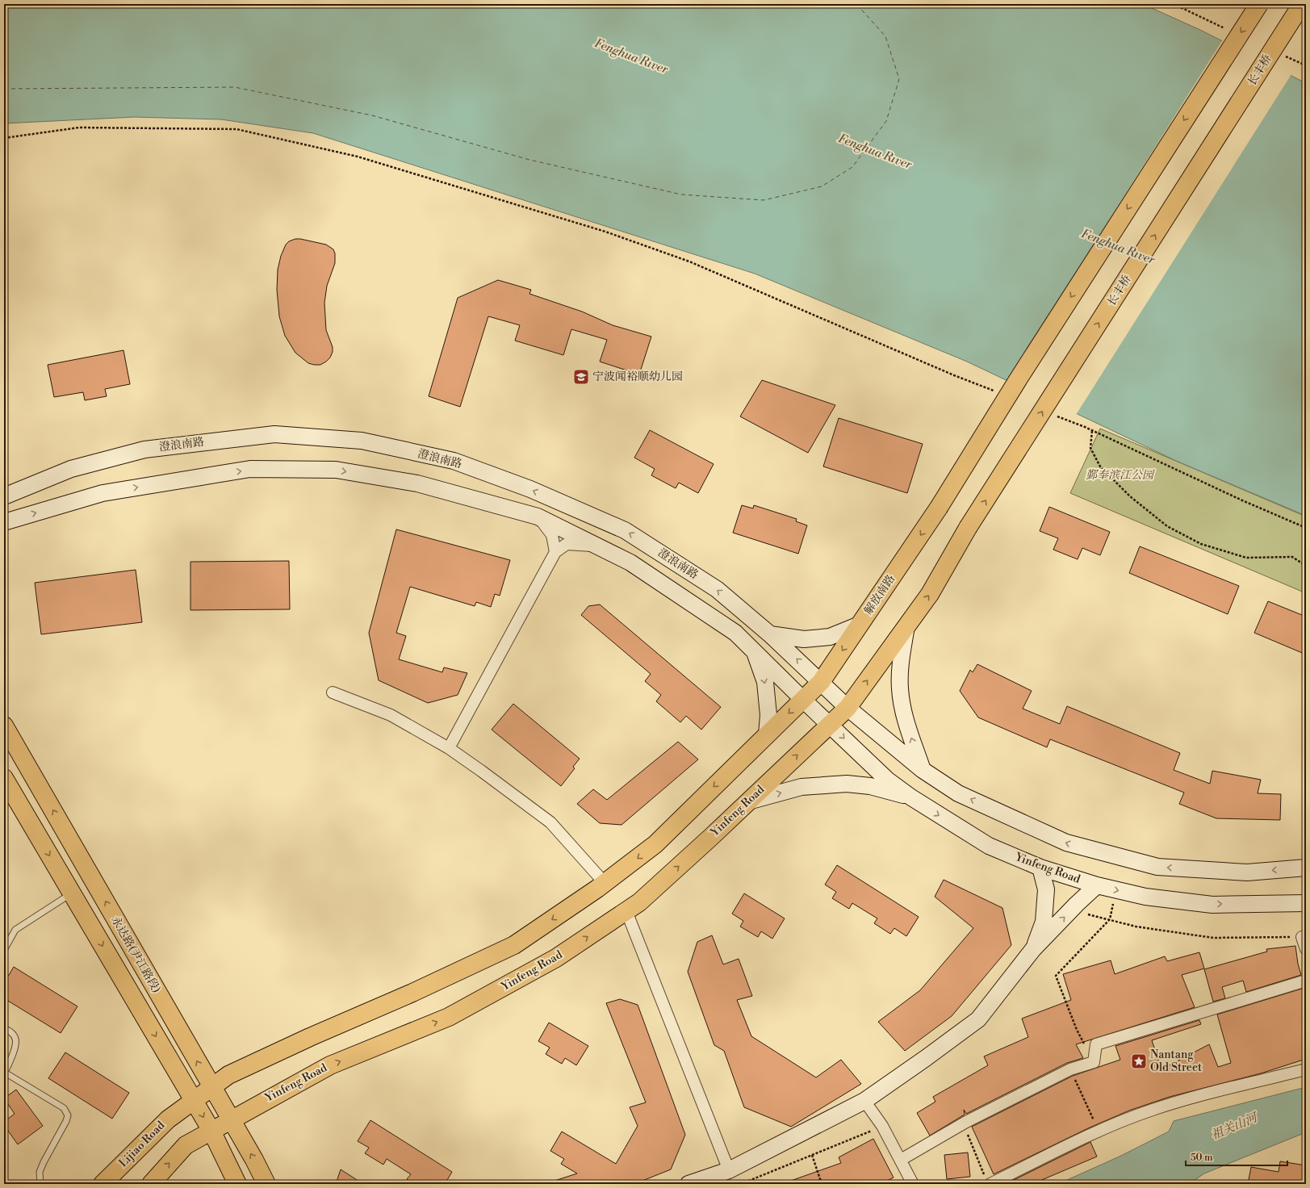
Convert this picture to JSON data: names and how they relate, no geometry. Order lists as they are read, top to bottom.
{
  "streets": {
    "main road": [
      "长丰桥",
      "澄浪南路",
      "解放南路",
      "Yinfeng Road",
      "永达路(尹江路段)",
      "Lijiao Road"
    ]
  },
  "crossings": [
    ["长丰桥", "Yinfeng Road"],
    ["澄浪南路", "解放南路"],
    ["Yinfeng Road", "永达路(尹江路段)"],
    ["永达路(尹江路段)", "Lijiao Road"]
  ],
  "one_way": ["长丰桥", "解放南路"],
  "water": ["Fenghua Rıver", "祖关山河"],
  "parks": ["鄞奉滨江公园"],
  "places": {
    "school or university": ["宁波闻裕顺幼儿园"],
    "place": ["Nantang Old Street"]
  },
  "scale_bar": "50 m"
}
